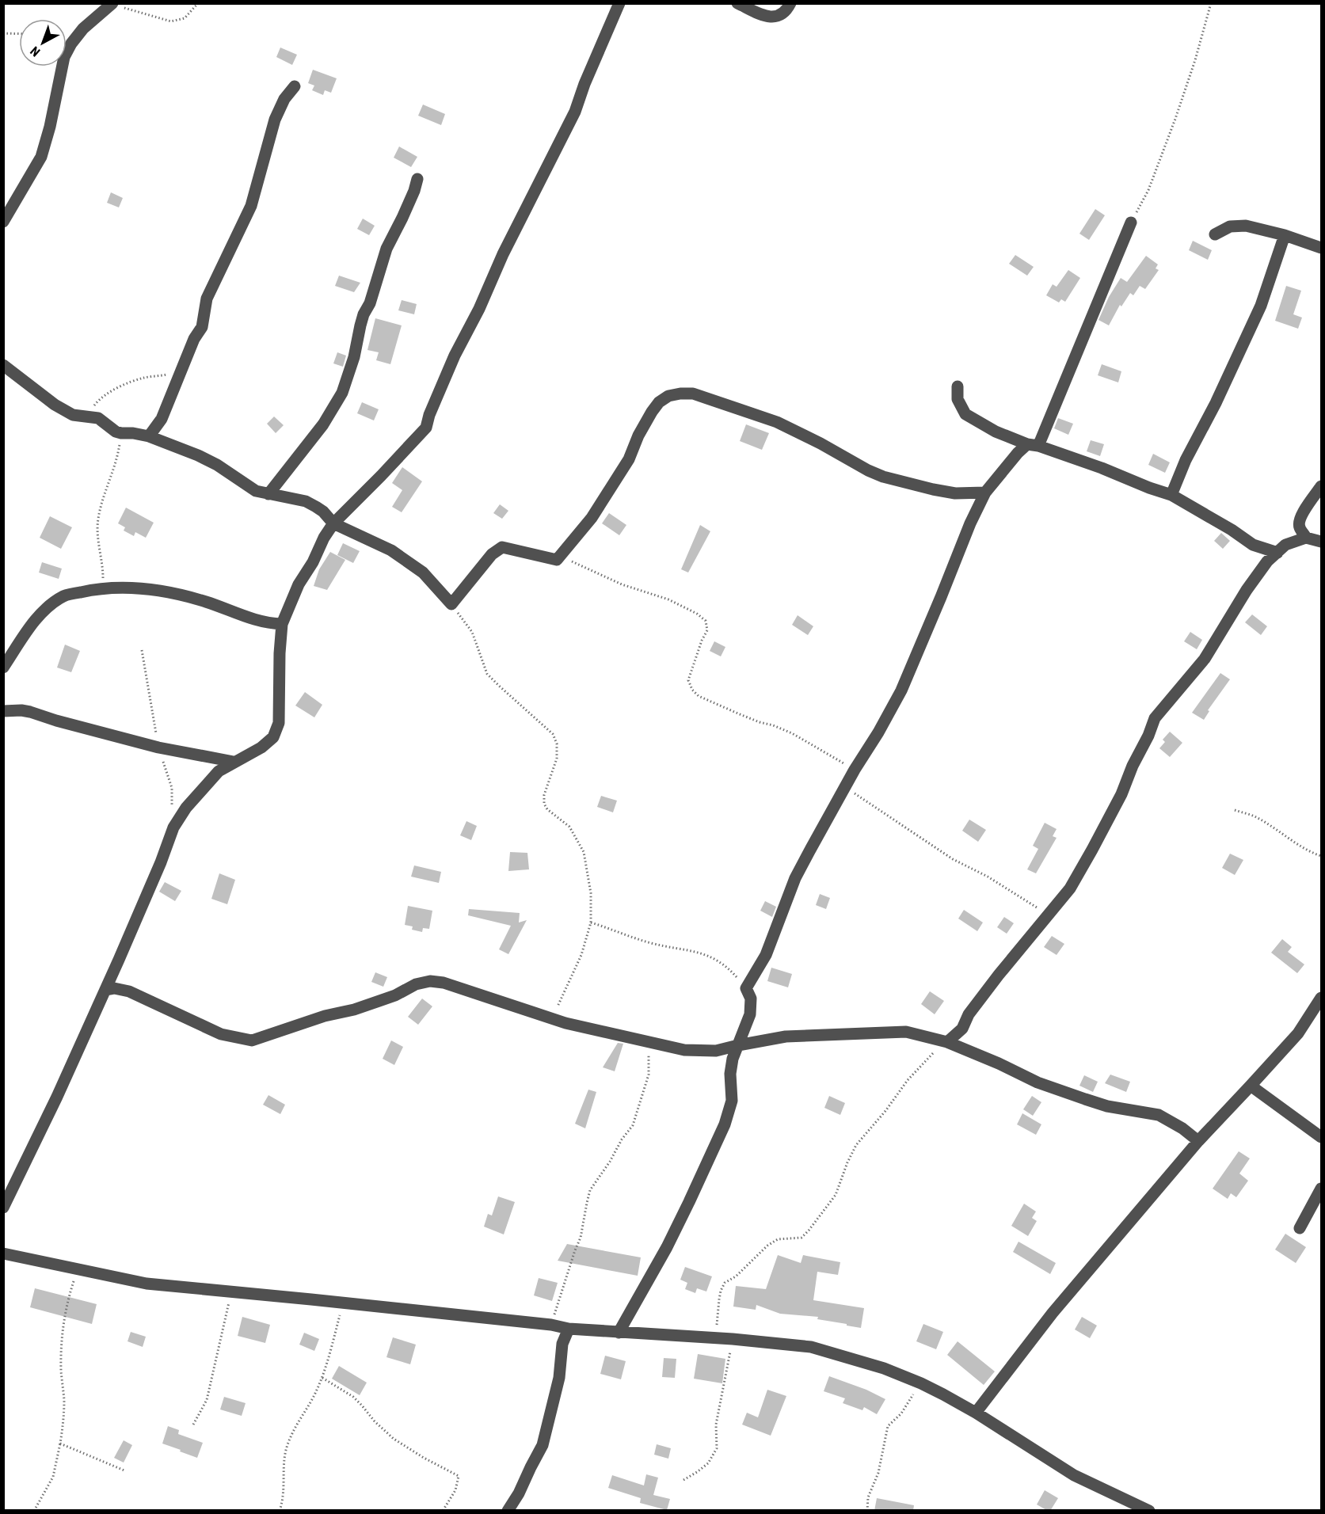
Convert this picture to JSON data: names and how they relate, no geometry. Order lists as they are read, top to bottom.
{
  "north": "bottom left"
}
